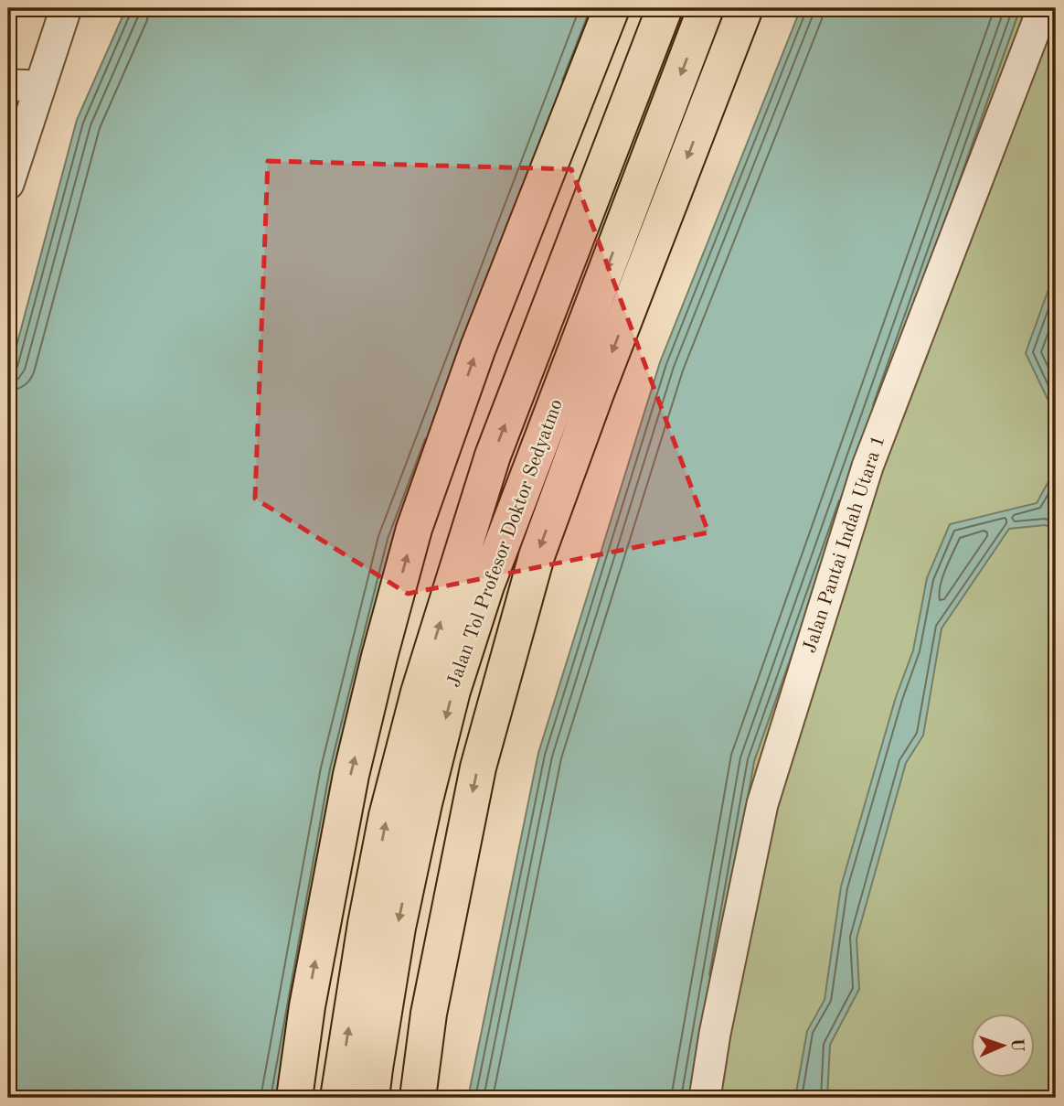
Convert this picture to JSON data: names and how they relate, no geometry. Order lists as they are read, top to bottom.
{
  "streets": {
    "highway": ["Jalan Tol Profesor Doktor Sedyatmo"],
    "street": ["Jalan Pantai Indah Utara 1"]
  },
  "north": "right"
}
